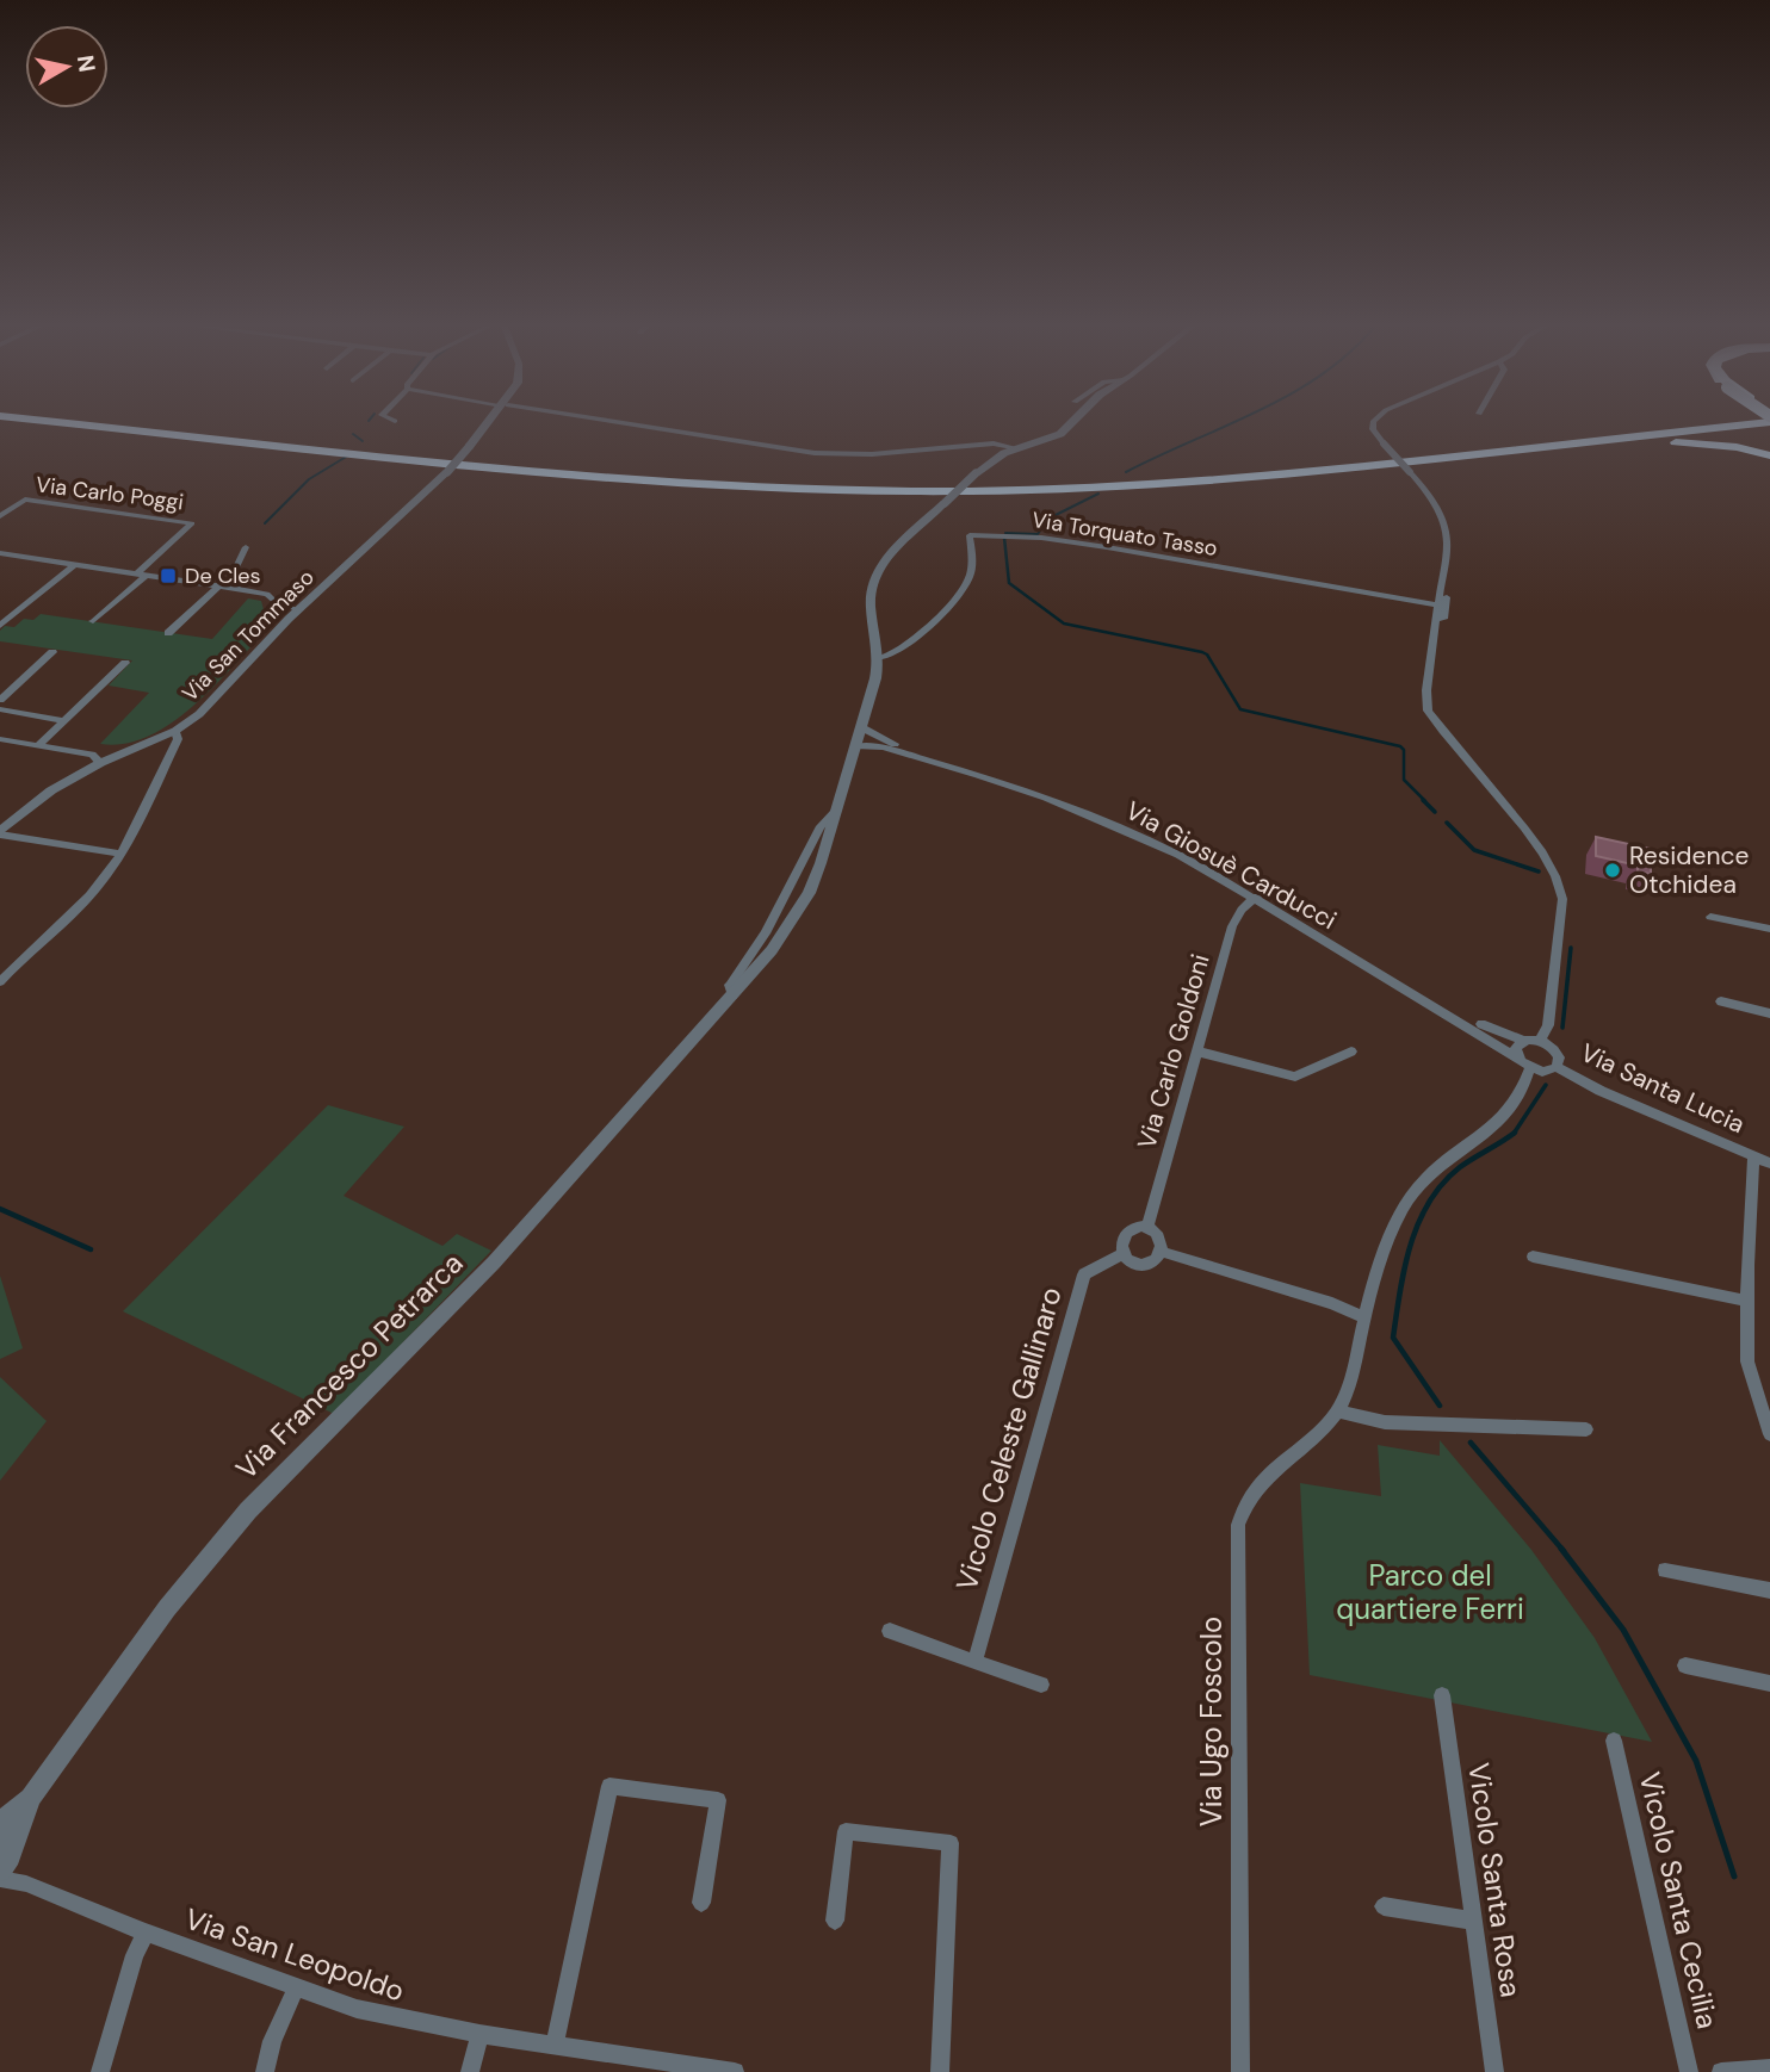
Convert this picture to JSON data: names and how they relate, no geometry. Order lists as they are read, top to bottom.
{
  "streets": {
    "street": [
      "Via Carlo Poggi",
      "Via Torquato Tasso",
      "Via San Tommaso",
      "Via Giosuè Carducci",
      "Via Carlo Goldoni",
      "Via Santa Lucia",
      "Via Francesco Petrarca",
      "Vicolo Celeste Gallinaro",
      "Via Ugo Foscolo",
      "Vicolo Santa Rosa",
      "Vicolo Santa Cecilia",
      "Via San Leopoldo"
    ]
  },
  "crossings": [
    ["Via Torquato Tasso", "Via Francesco Petrarca"],
    ["Via Giosuè Carducci", "Via Carlo Goldoni"],
    ["Via Giosuè Carducci", "Via Santa Lucia"],
    ["Via Giosuè Carducci", "Via Francesco Petrarca"],
    ["Via Giosuè Carducci", "Via Ugo Foscolo"],
    ["Via Carlo Goldoni", "Vicolo Celeste Gallinaro"],
    ["Via Santa Lucia", "Via Ugo Foscolo"]
  ],
  "parks": ["Parco del quartiere Ferri"],
  "places": {
    "transit": ["De Cles"],
    "other": ["Residence Otchidea"]
  },
  "north": "right"
}
